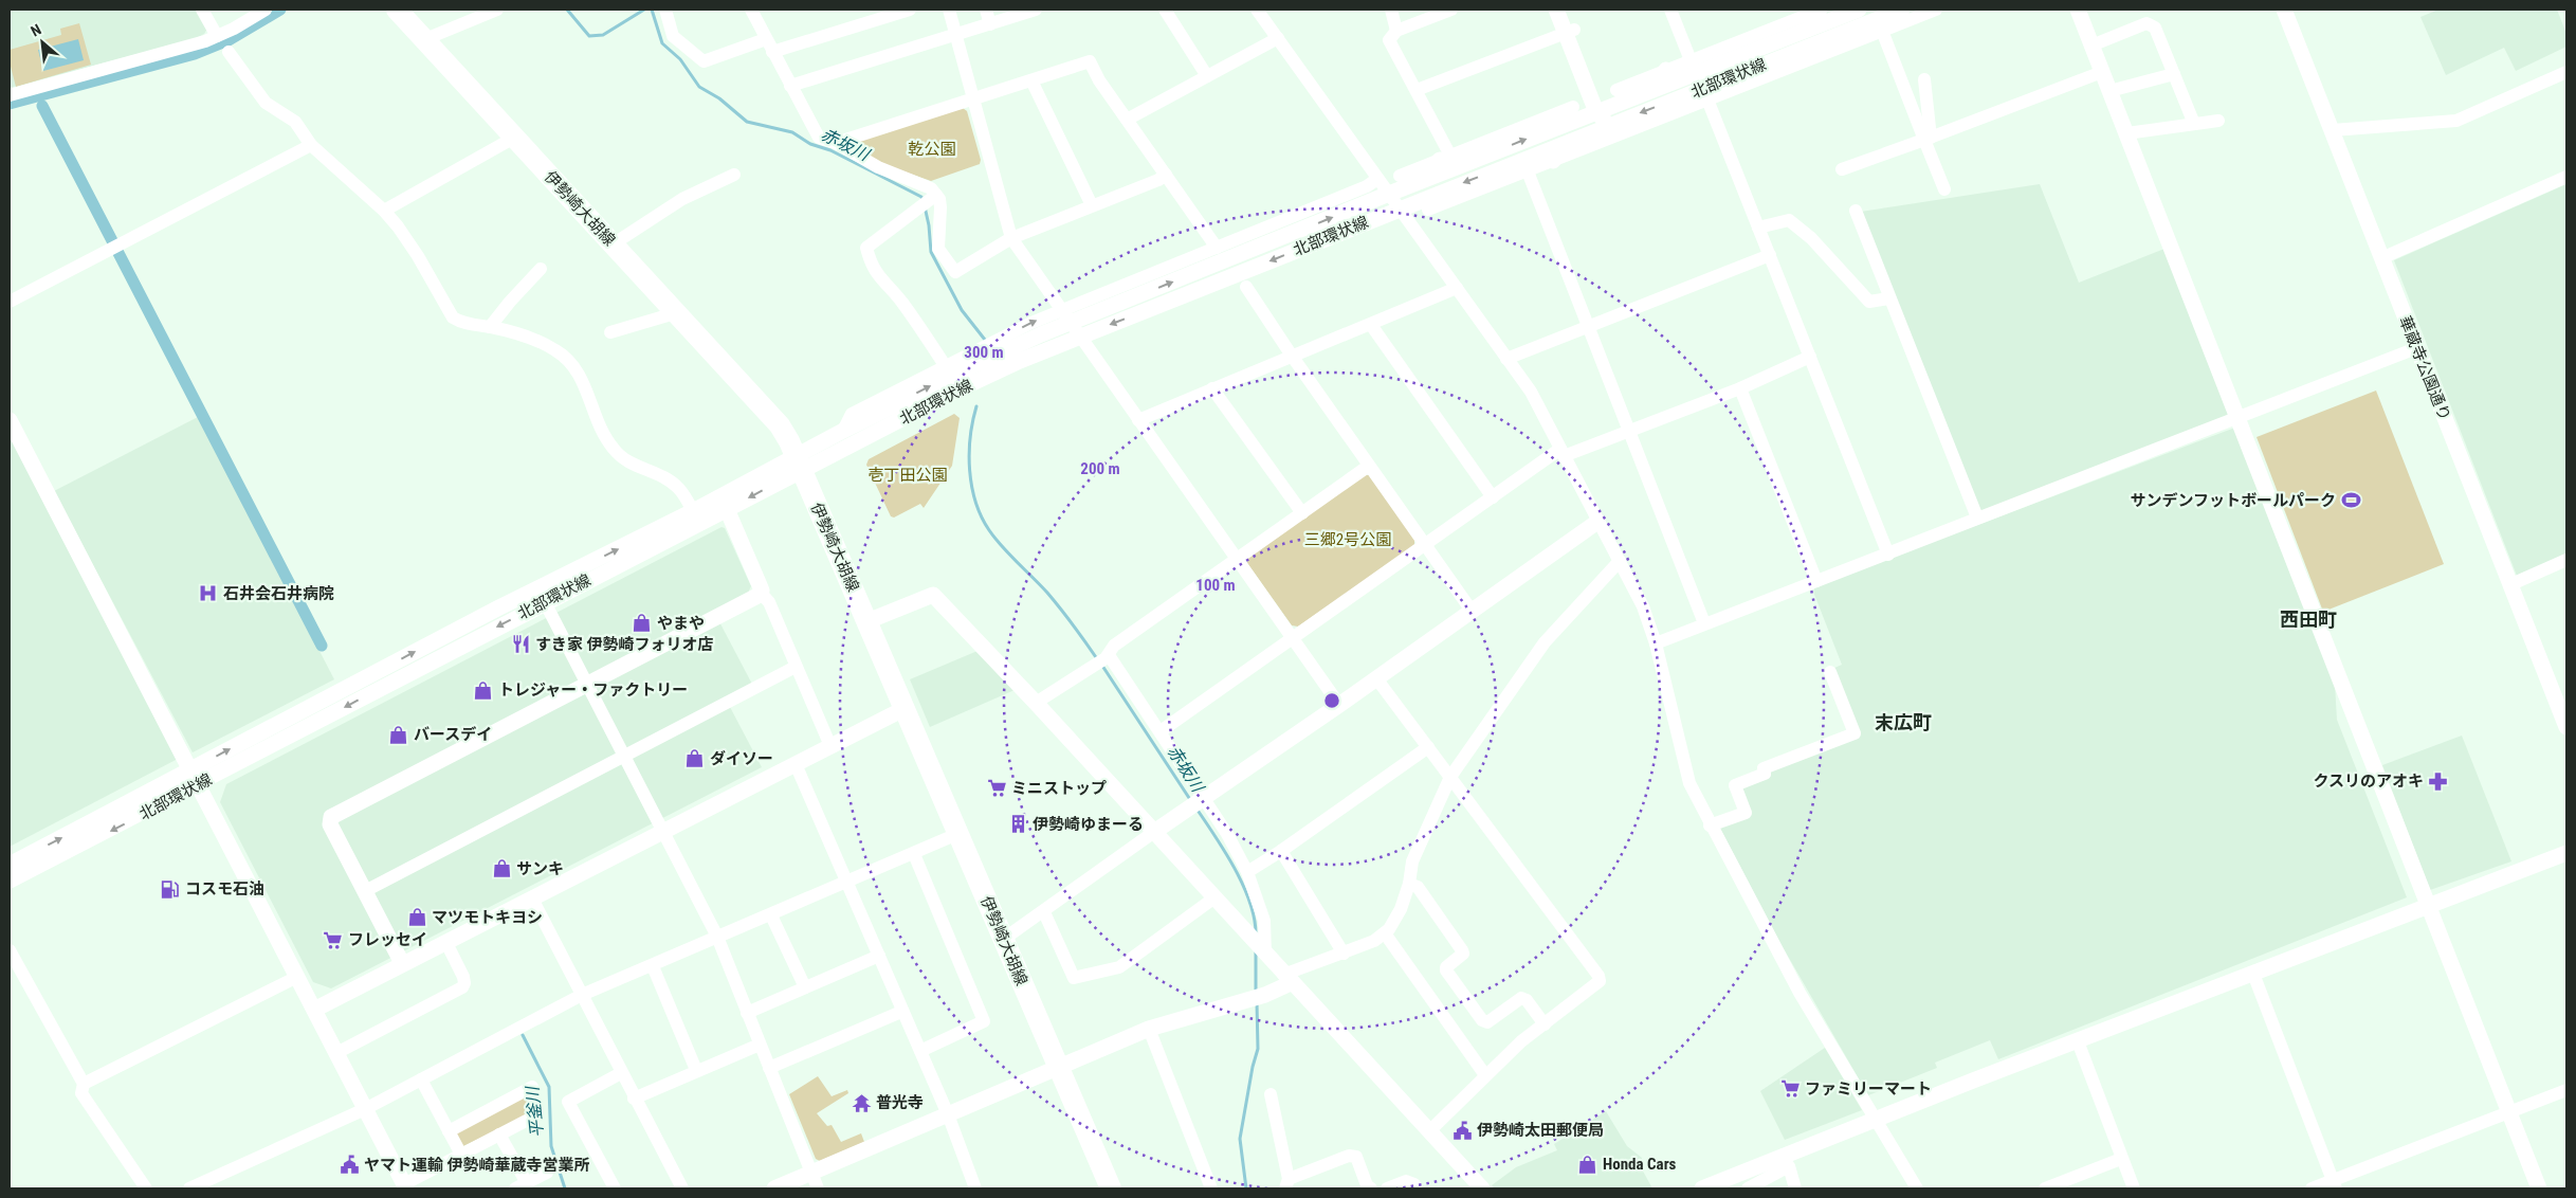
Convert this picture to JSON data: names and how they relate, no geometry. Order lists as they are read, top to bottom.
{
  "streets": {
    "main road": ["伊勢崎大胡線"],
    "street": ["北部環状線", "華蔵寺公園通り"]
  },
  "crossings": [
    ["北部環状線", "伊勢崎大胡線"]
  ],
  "districts": ["西田町", "末広町"],
  "water": ["赤坂川", "平釜川"],
  "parks": ["乾公園", "壱丁田公園", "三郷2号公園"],
  "places": {
    "sports": ["サンデンフットボールパーク"],
    "hospital": ["石井会石井病院"],
    "shop": [
      "やまや",
      "トレジャー・ファクトリー",
      "バースデイ",
      "ダイソー",
      "サンキ",
      "マツモトキヨシ",
      "Honda Cars"
    ],
    "restaurant": ["すき家 伊勢崎フォリオ店"],
    "pharmacy": ["クスリのアオキ"],
    "supermarket": ["ミニストップ", "フレッセイ", "ファミリーマート"],
    "building": ["伊勢崎ゆまーる"],
    "fuel station": ["コスモ石油"],
    "temple": ["普光寺"],
    "public building": ["伊勢崎太田郵便局", "ヤマト運輸 伊勢崎華蔵寺営業所"]
  },
  "north": "top left",
  "rings": ["300 m", "200 m", "100 m"]
}
